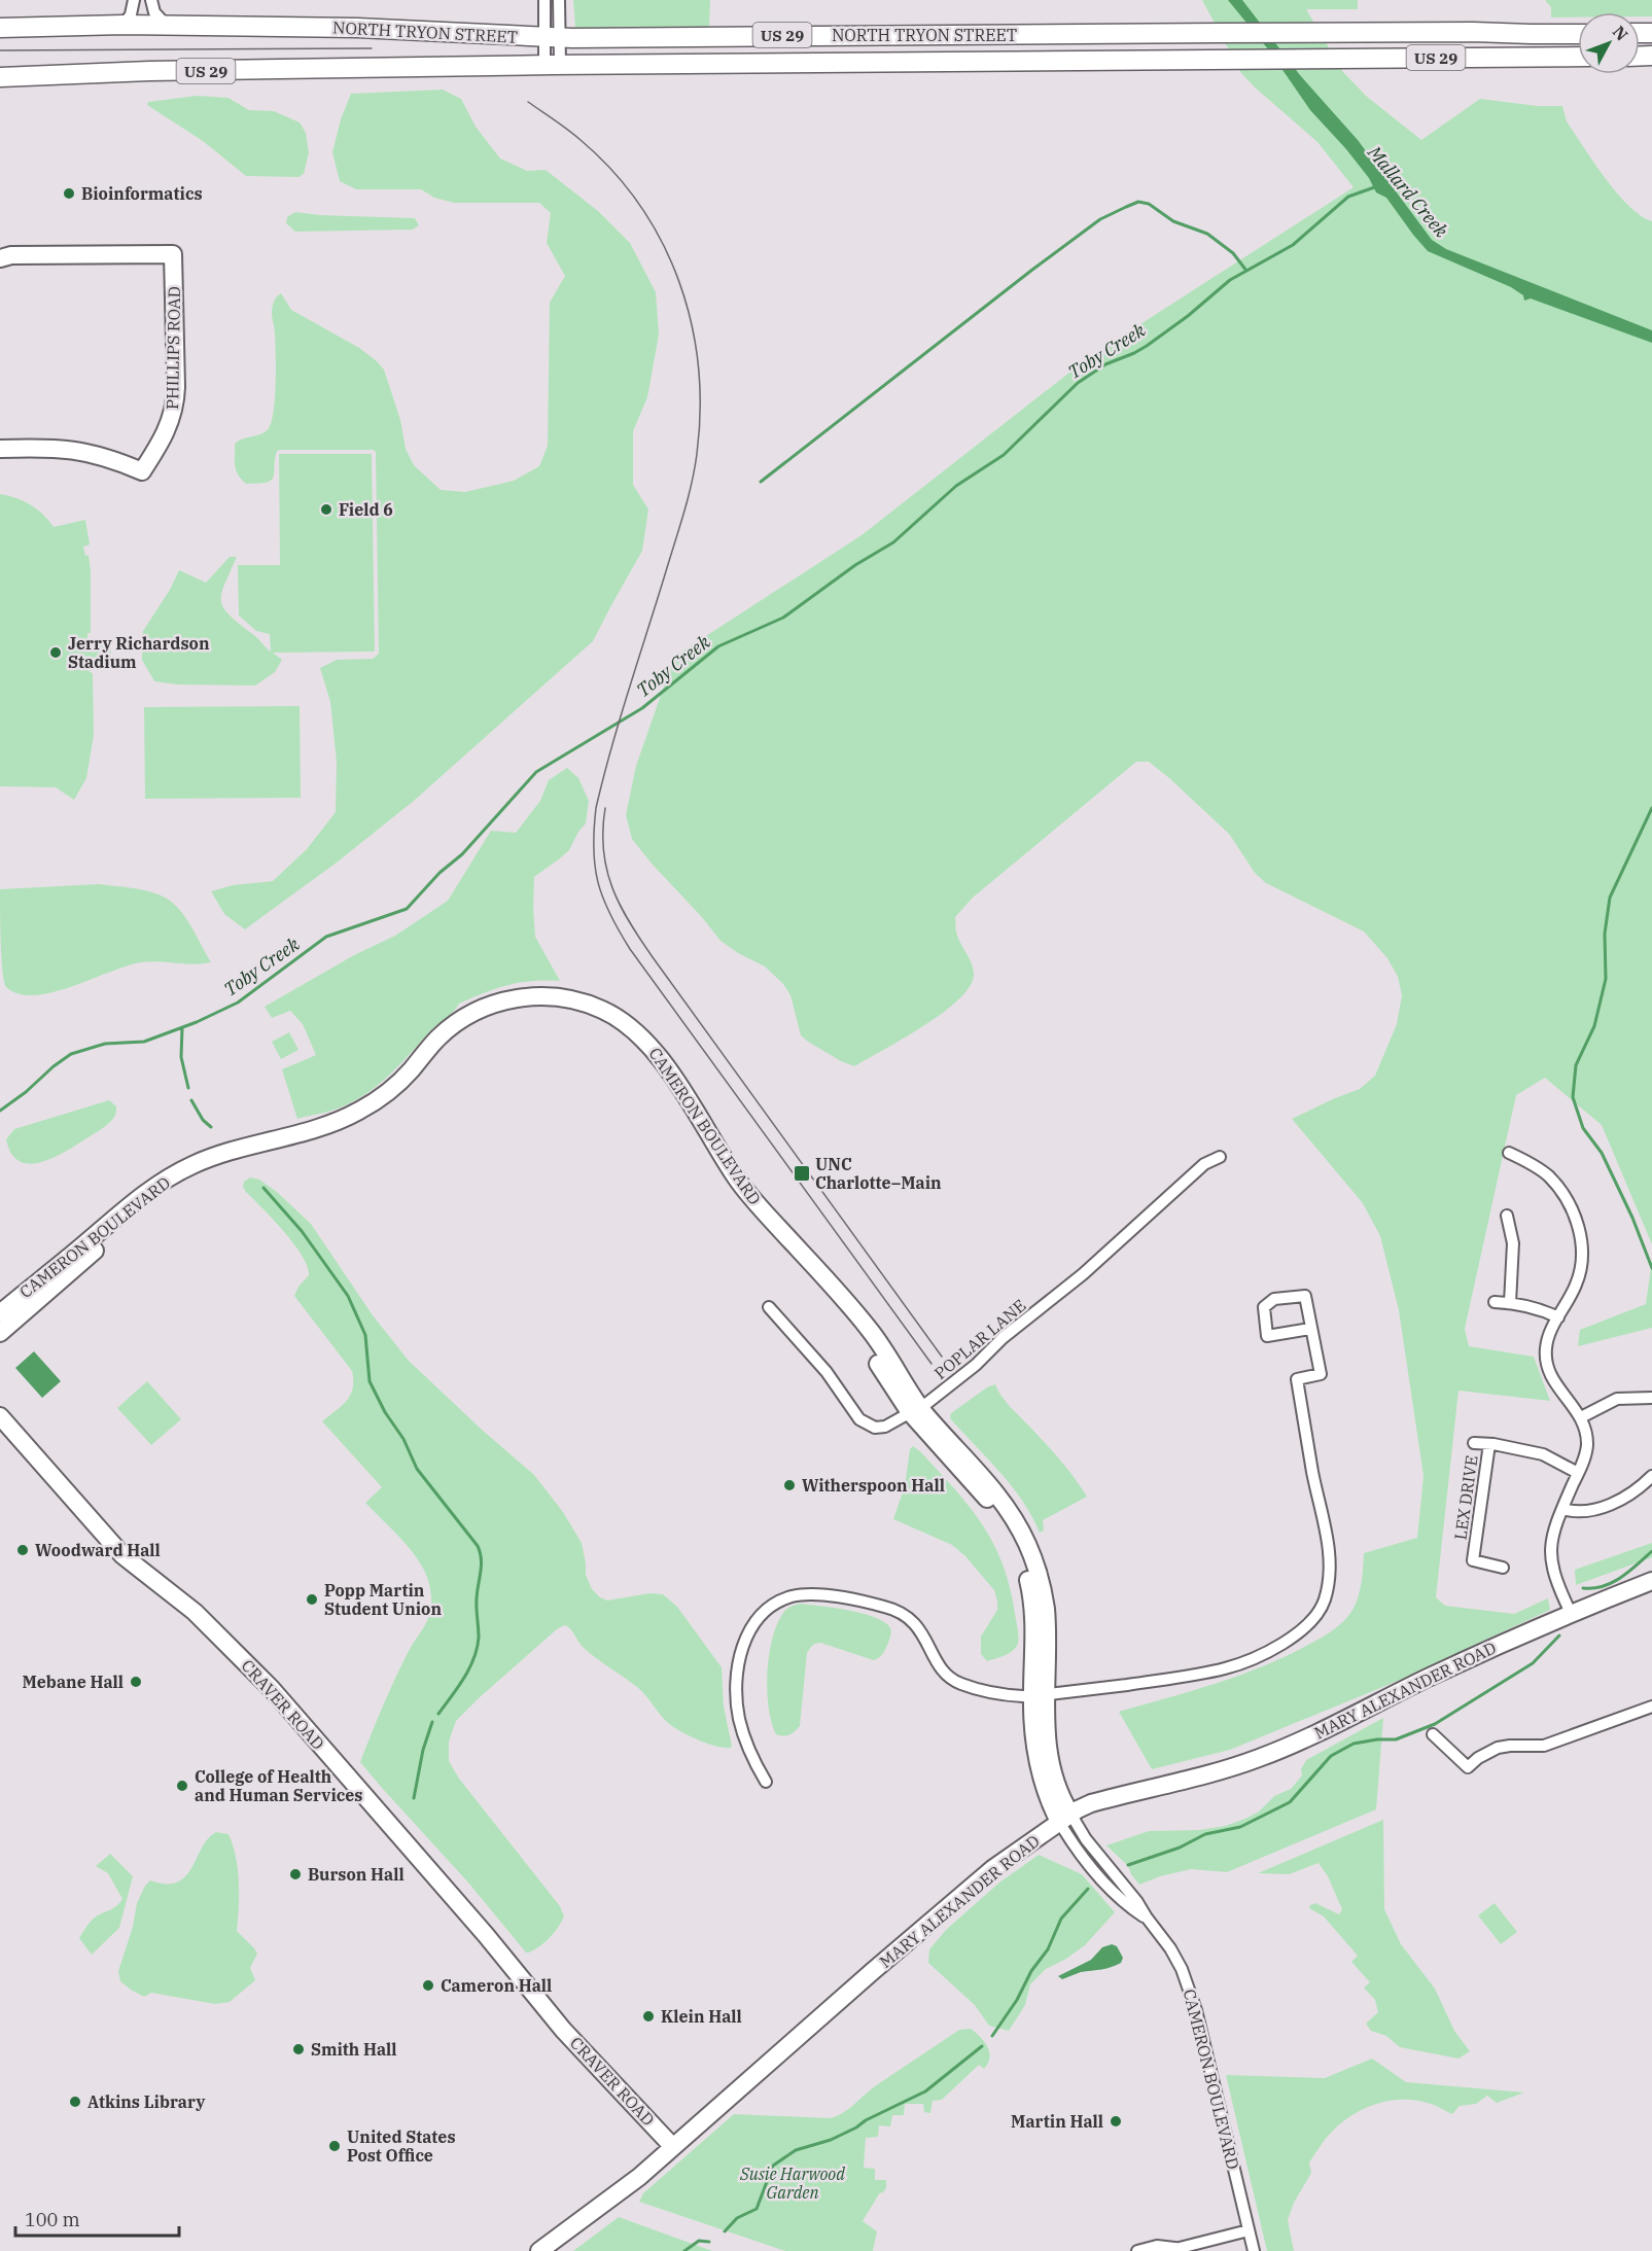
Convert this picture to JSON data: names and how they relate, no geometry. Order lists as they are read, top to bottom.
{
  "streets": {
    "main road": ["NORTH TRYON STREET", "US 29"],
    "street": [
      "PHILLIPS ROAD",
      "CAMERON BOULEVARD",
      "POPLAR LANE",
      "LEX DRIVE",
      "MARY ALEXANDER ROAD",
      "CRAVER ROAD"
    ]
  },
  "crossings": [
    ["CAMERON BOULEVARD", "POPLAR LANE"],
    ["CAMERON BOULEVARD", "MARY ALEXANDER ROAD"],
    ["MARY ALEXANDER ROAD", "CRAVER ROAD"]
  ],
  "water": ["Mallard Creek", "Toby Creek"],
  "parks": ["Susie Harwood Garden"],
  "places": {
    "other": [
      "Bioinformatics",
      "Field 6",
      "Jerry Richardson Stadium",
      "Witherspoon Hall",
      "Woodward Hall",
      "Popp Martin Student Union",
      "Mebane Hall",
      "College of Health and Human Services",
      "Burson Hall",
      "Cameron Hall",
      "Klein Hall",
      "Smith Hall",
      "Atkins Library",
      "Martin Hall",
      "United States Post Office"
    ],
    "transit": ["UNC Charlotte–Main"]
  },
  "scale_bar": "100 m",
  "north": "top right"
}
